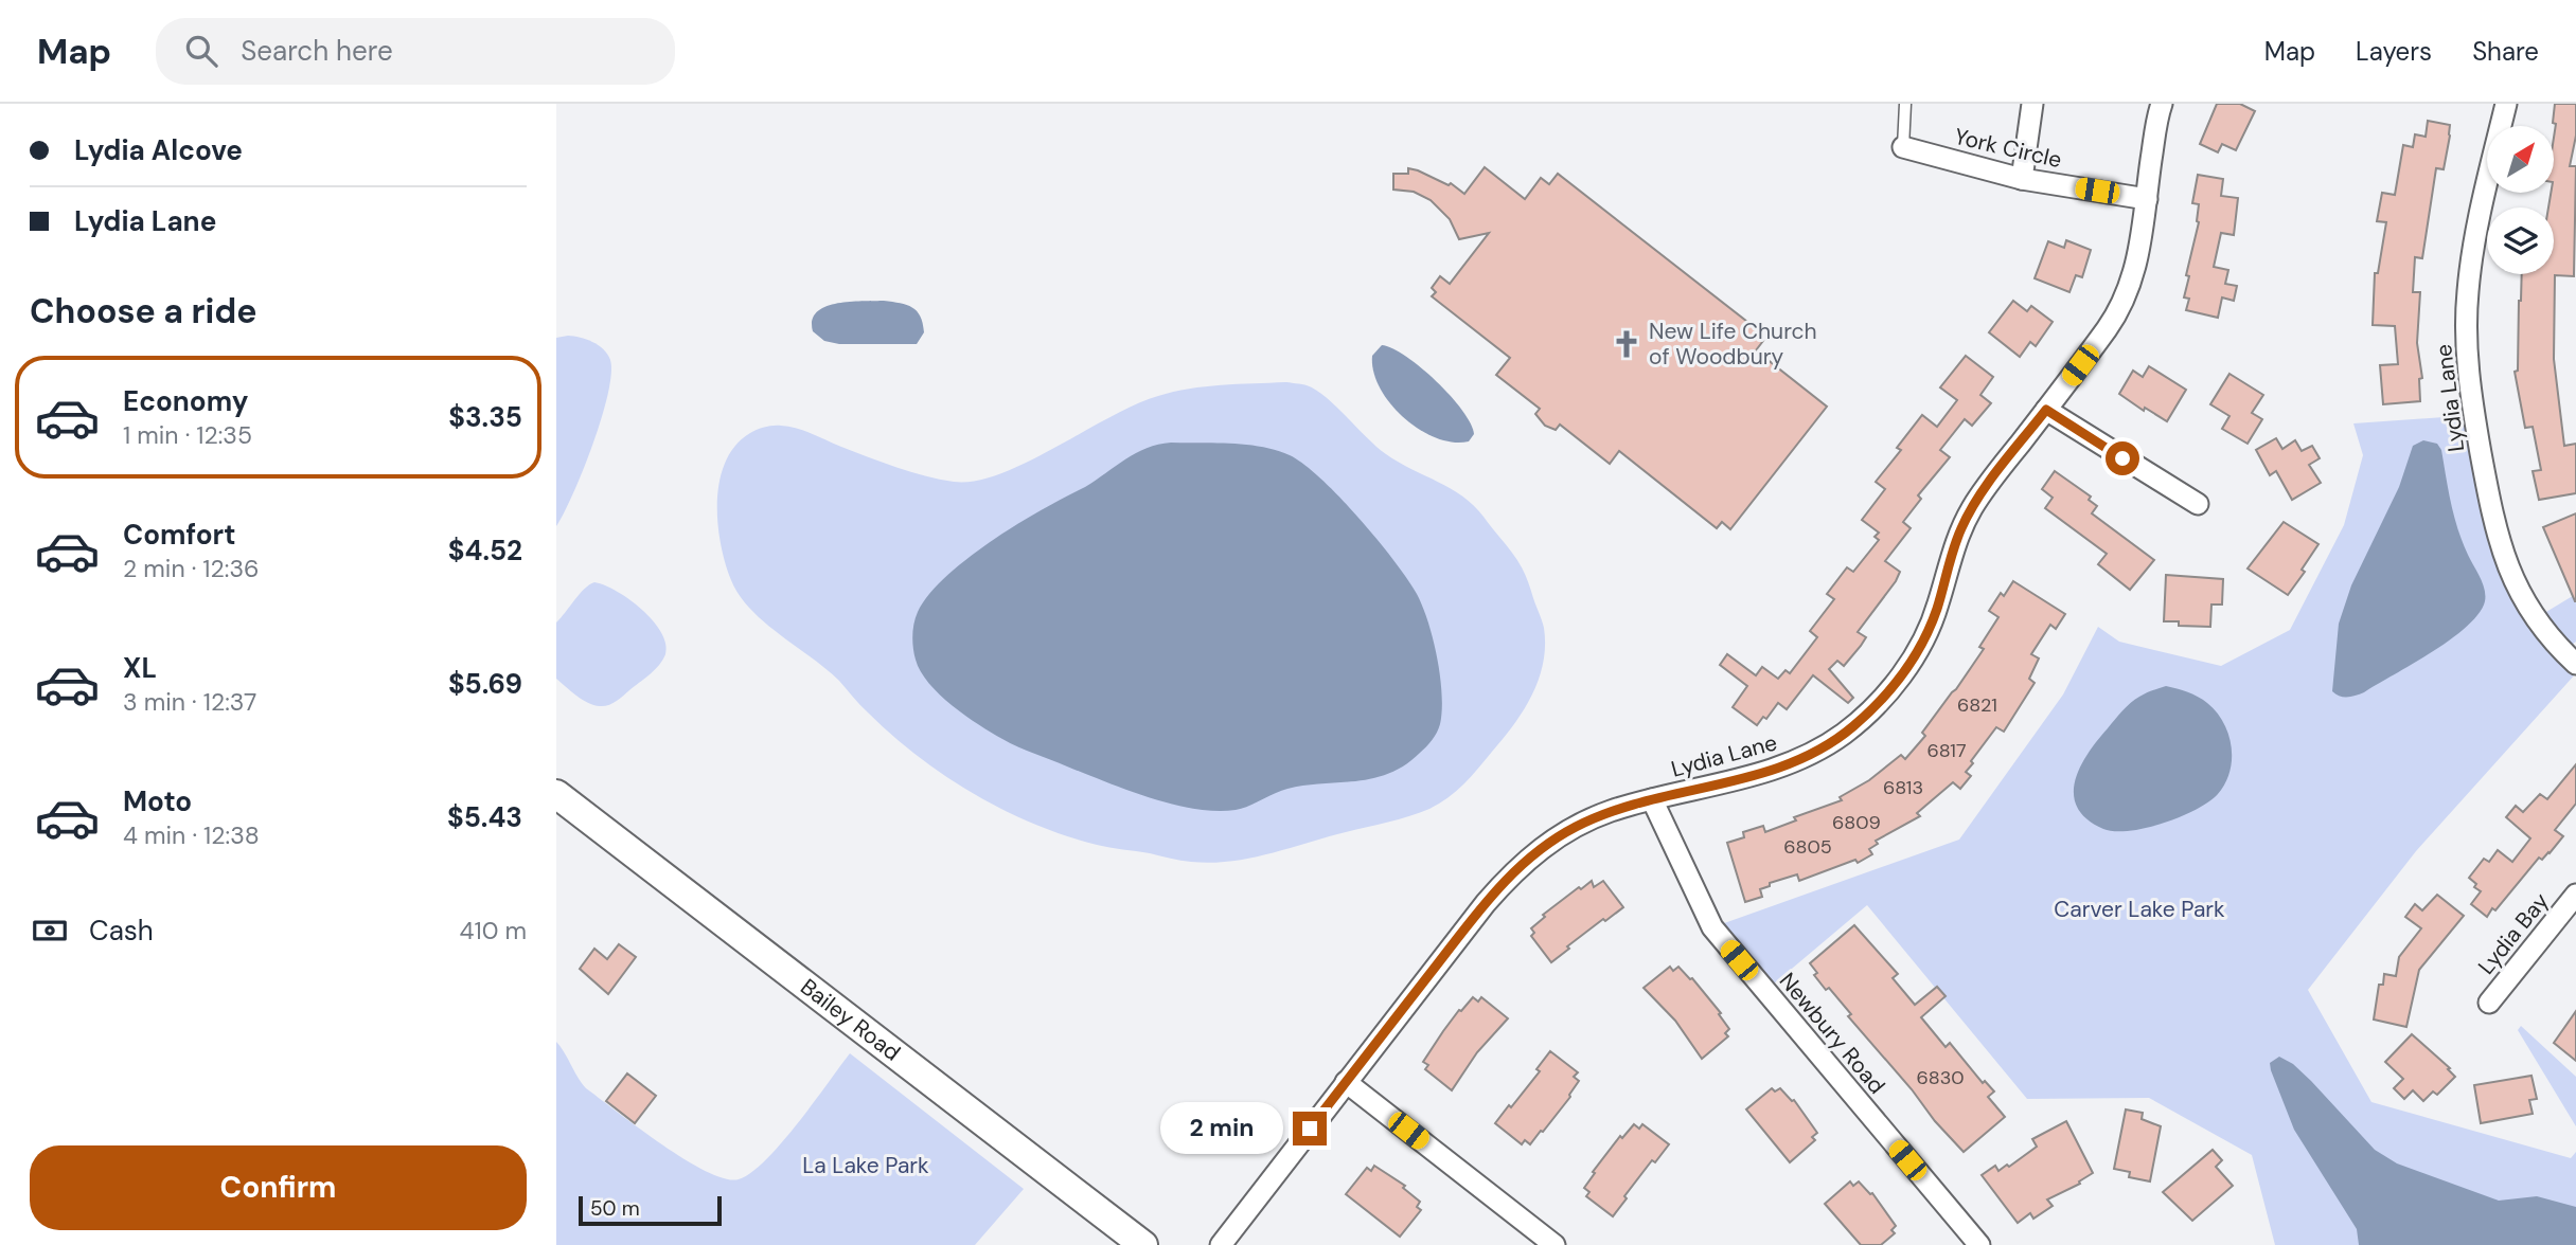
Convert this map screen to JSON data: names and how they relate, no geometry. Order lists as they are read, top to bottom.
{
  "streets": {
    "main road": ["Bailey Road"],
    "street": [
      "York Circle",
      "Lydia Lane",
      "Lydia Bay",
      "Newbury Road"
    ]
  },
  "crossings": [
    ["York Circle", "Lydia Lane"],
    ["Lydia Lane", "Newbury Road"]
  ],
  "parks": ["Carver Lake Park", "La Lake Park"],
  "places": {
    "church": ["New Life Church of Woodbury"]
  },
  "house_numbers": [
    "6821",
    "6817",
    "6813",
    "6809",
    "6805",
    "6830"
  ],
  "scale_bar": "50 m",
  "north": "top right",
  "page": {
    "header": "Map",
    "search": "Search here",
    "nav": ["Map", "Layers", "Share"],
    "banner": ["Lydia Alcove", "Lydia Lane"],
    "heading": "Choose a ride",
    "list": [
      {
        "name": "Economy",
        "note": "1 min · 12:35",
        "value": "$3.35"
      },
      {
        "name": "Comfort",
        "note": "2 min · 12:36",
        "value": "$4.52"
      },
      {
        "name": "XL",
        "note": "3 min · 12:37",
        "value": "$5.69"
      },
      {
        "name": "Moto",
        "note": "4 min · 12:38",
        "value": "$5.43"
      }
    ],
    "pay": ["Cash", "410 m"],
    "bubble": "2 min",
    "buttons": "Confirm",
    "scale": "50 m"
  }
}
